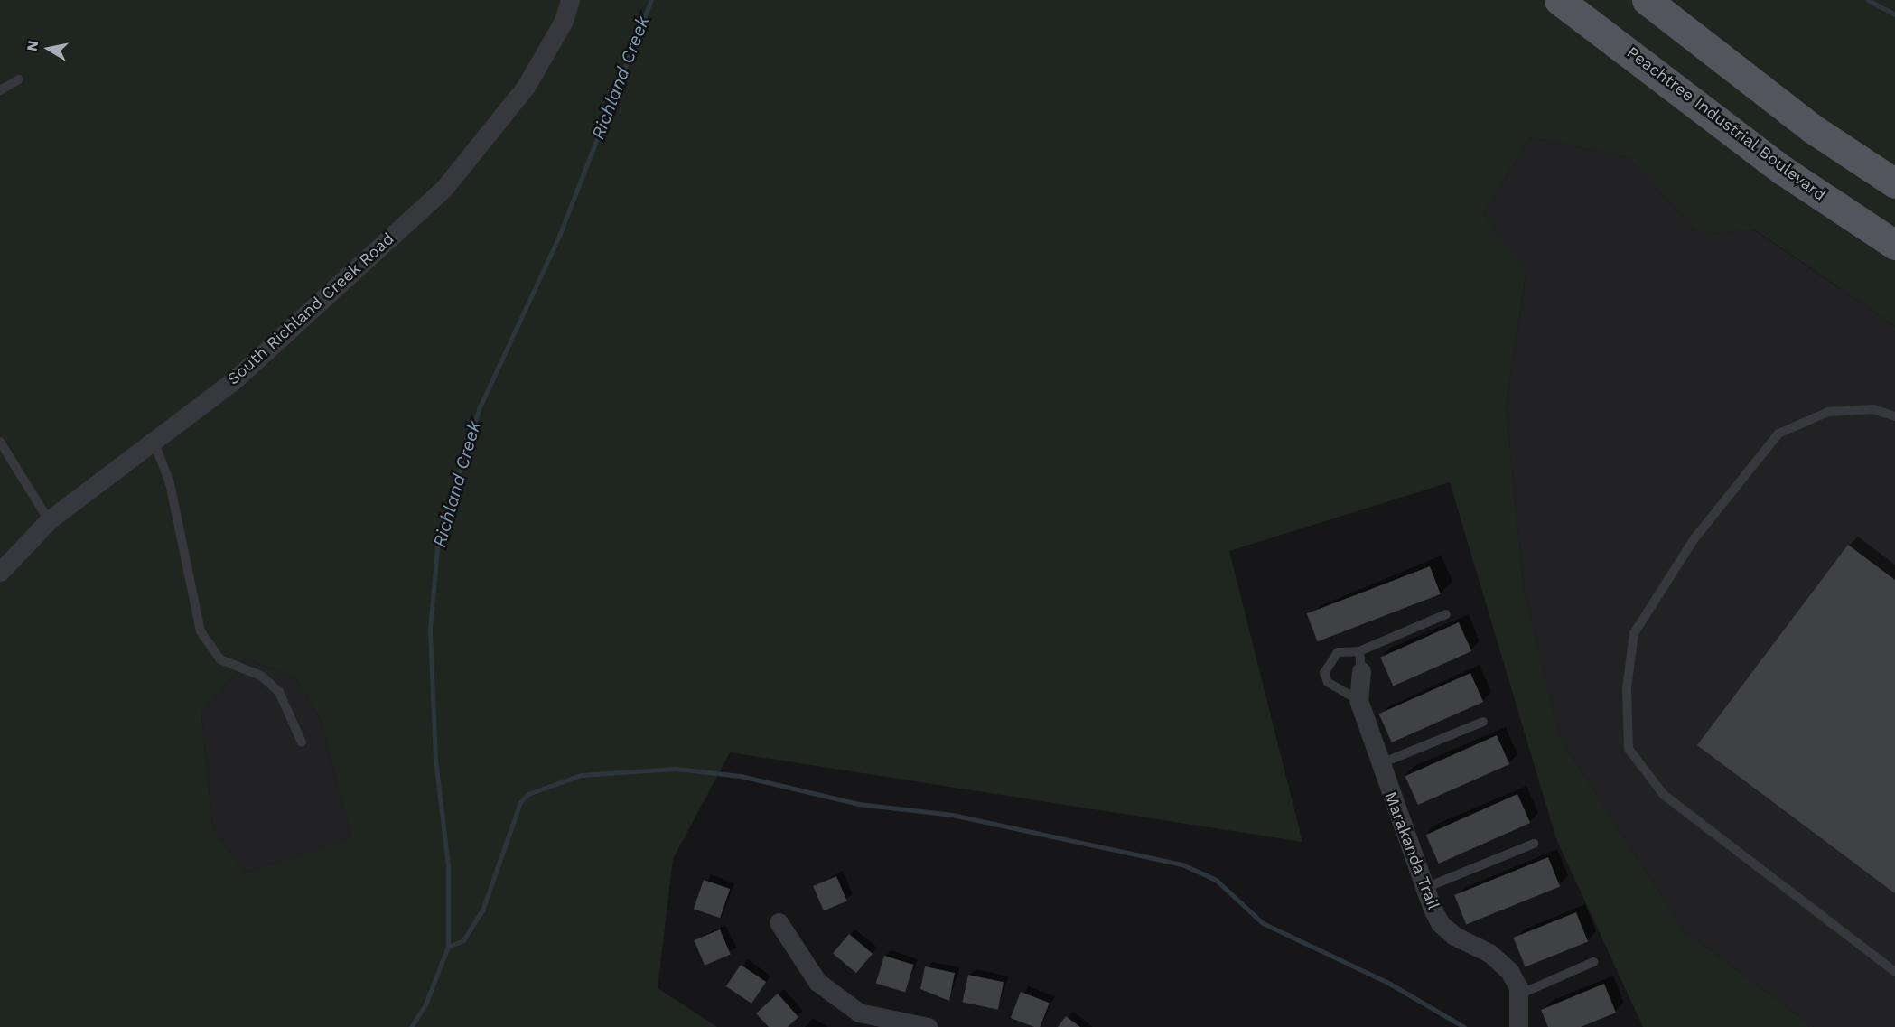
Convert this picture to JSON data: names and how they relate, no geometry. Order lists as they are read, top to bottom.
{
  "streets": {
    "main road": ["Peachtree Industrial Boulevard"],
    "street": ["South Richland Creek Road", "Marakanda Trail"]
  },
  "water": ["Richland Creek"],
  "north": "left"
}
